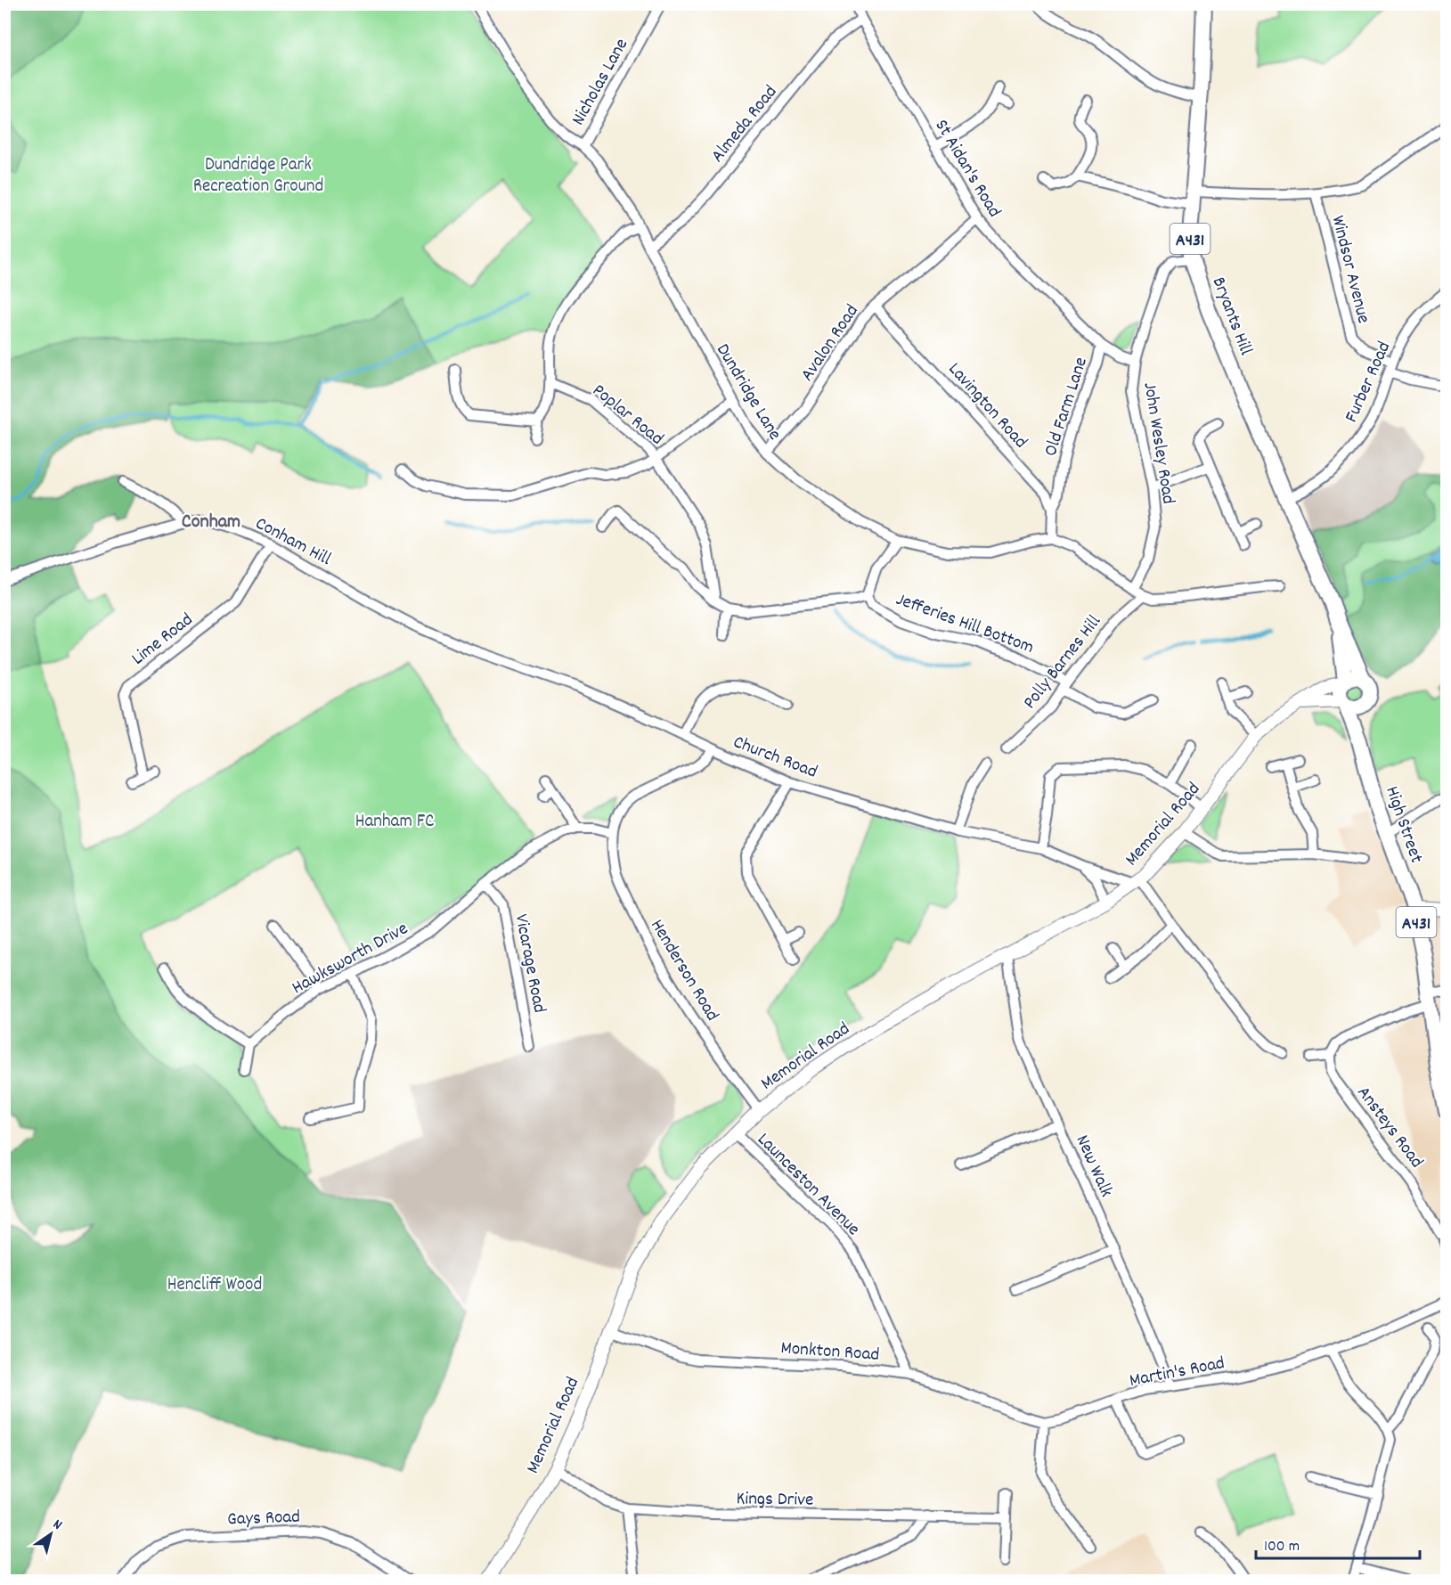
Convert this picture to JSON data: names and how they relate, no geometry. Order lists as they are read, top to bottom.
{
  "streets": {
    "main road": ["A431", "Bryants Hill", "High Street"],
    "street": [
      "Nicholas Lane",
      "Almeda Road",
      "St Aidan's Road",
      "Windsor Avenue",
      "Avalon Road",
      "Furber Road",
      "Dundridge Lane",
      "Lavington Road",
      "Old Farm Lane",
      "Poplar Road",
      "John Wesley Road",
      "Conham Hill",
      "Jefferies Hill Bottom",
      "Lime Road",
      "Polly Barnes Hill",
      "Church Road",
      "Memorial Road",
      "Hawksworth Drive",
      "Vicarage Road",
      "Henderson Road",
      "Ansteys Road",
      "New Walk",
      "Launceston Avenue",
      "Monkton Road",
      "Martin's Road",
      "Kings Drive",
      "Gays Road"
    ]
  },
  "crossings": [
    ["Nicholas Lane", "Dundridge Lane"],
    ["Almeda Road", "St Aidan's Road"],
    ["Almeda Road", "Dundridge Lane"],
    ["St Aidan's Road", "Avalon Road"],
    ["St Aidan's Road", "Old Farm Lane"],
    ["St Aidan's Road", "John Wesley Road"],
    ["A431", "Bryants Hill"],
    ["A431", "Memorial Road"],
    ["A431", "High Street"],
    ["Windsor Avenue", "Furber Road"],
    ["Bryants Hill", "Furber Road"],
    ["Bryants Hill", "John Wesley Road"],
    ["Bryants Hill", "Memorial Road"],
    ["Bryants Hill", "High Street"],
    ["Avalon Road", "Dundridge Lane"],
    ["Avalon Road", "Lavington Road"],
    ["Lavington Road", "Old Farm Lane"],
    ["Conham Hill", "Lime Road"],
    ["Conham Hill", "Church Road"],
    ["Jefferies Hill Bottom", "Polly Barnes Hill"],
    ["Church Road", "Memorial Road"],
    ["Memorial Road", "High Street"],
    ["Memorial Road", "Henderson Road"],
    ["Memorial Road", "New Walk"],
    ["Memorial Road", "Launceston Avenue"],
    ["Memorial Road", "Monkton Road"],
    ["Memorial Road", "Kings Drive"],
    ["Hawksworth Drive", "Vicarage Road"],
    ["New Walk", "Martin's Road"],
    ["Launceston Avenue", "Monkton Road"],
    ["Monkton Road", "Martin's Road"]
  ],
  "districts": ["Conham"],
  "parks": ["Dundridge Park Recreation Ground", "Hanham FC", "Hencliff Wood"],
  "scale_bar": "100 m",
  "north": "top right"
}
